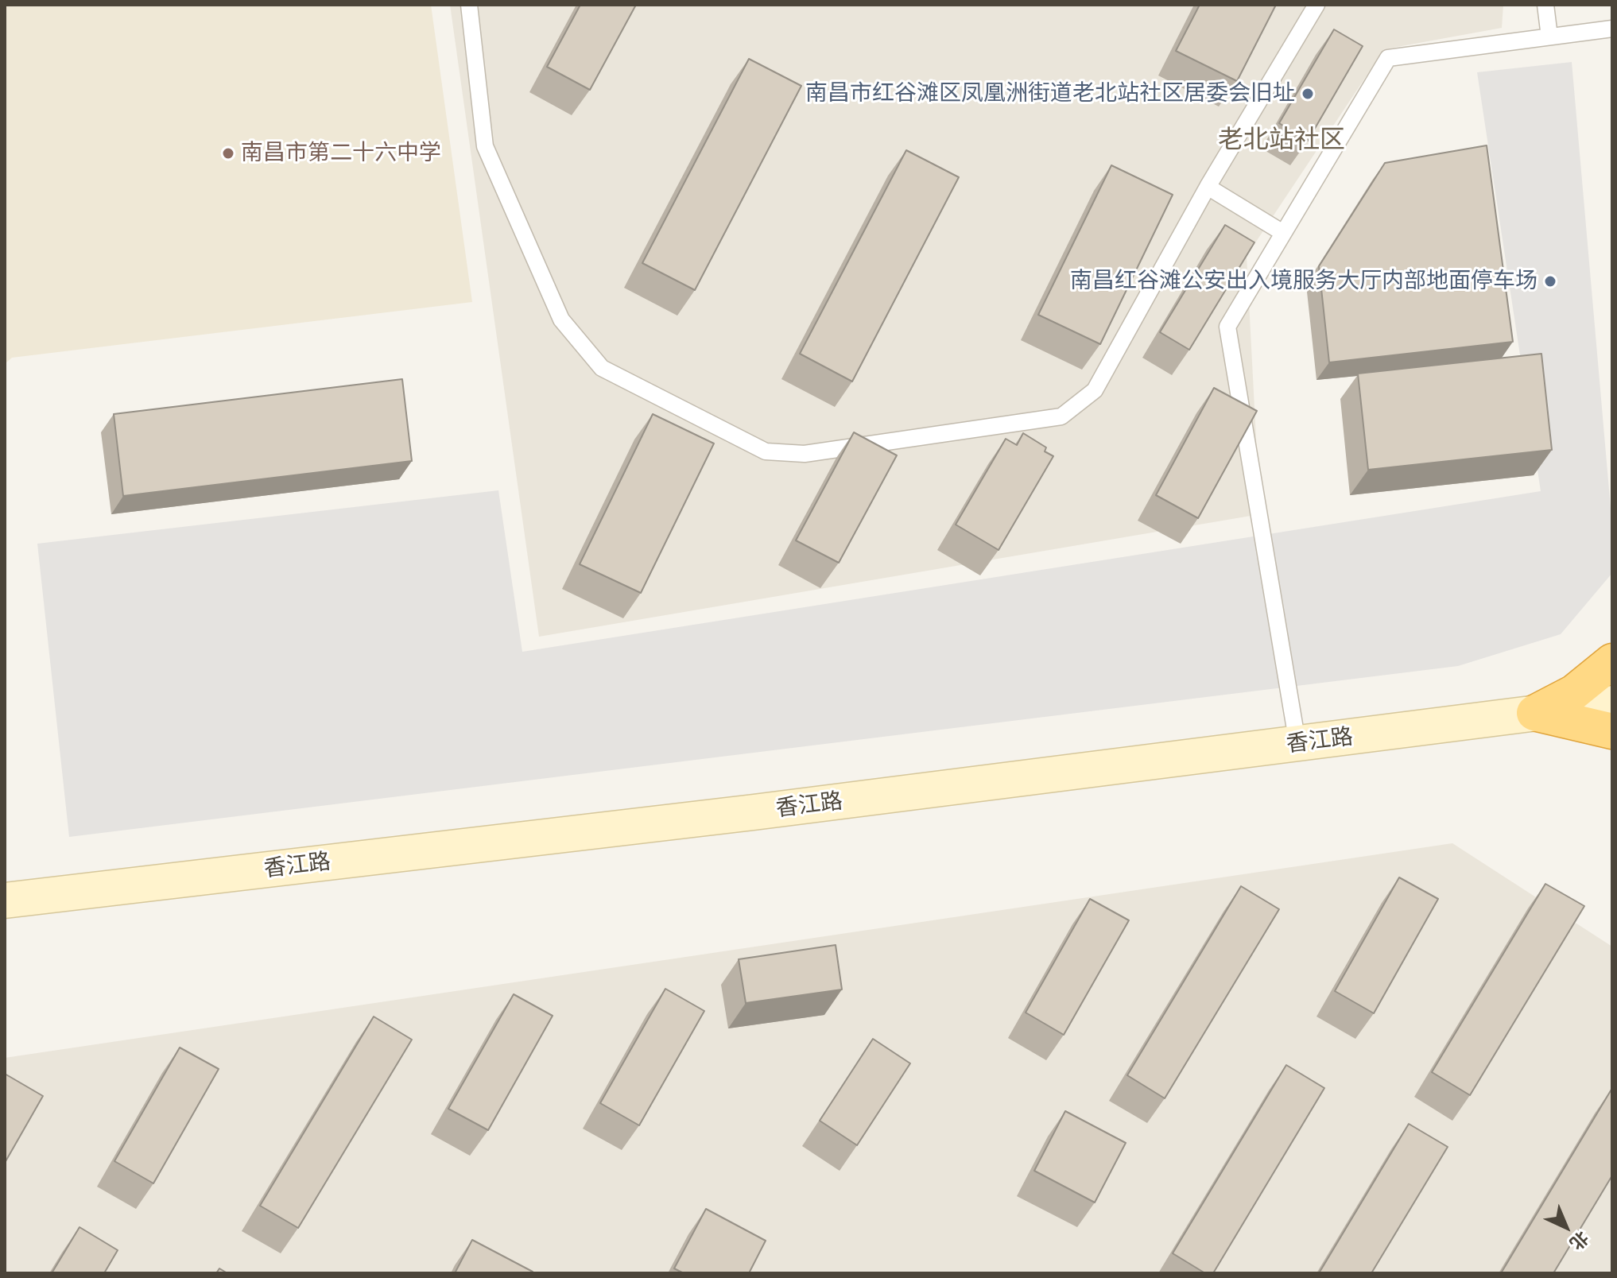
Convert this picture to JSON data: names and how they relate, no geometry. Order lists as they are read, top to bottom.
{
  "streets": {
    "main road": ["香江路"]
  },
  "districts": ["老北站社区"],
  "places": ["南昌市红谷滩区凤凰洲街道老北站社区居委会旧址", "南昌市第二十六中学", "南昌红谷滩公安出入境服务大厅内部地面停车场"],
  "north": "bottom right"
}
